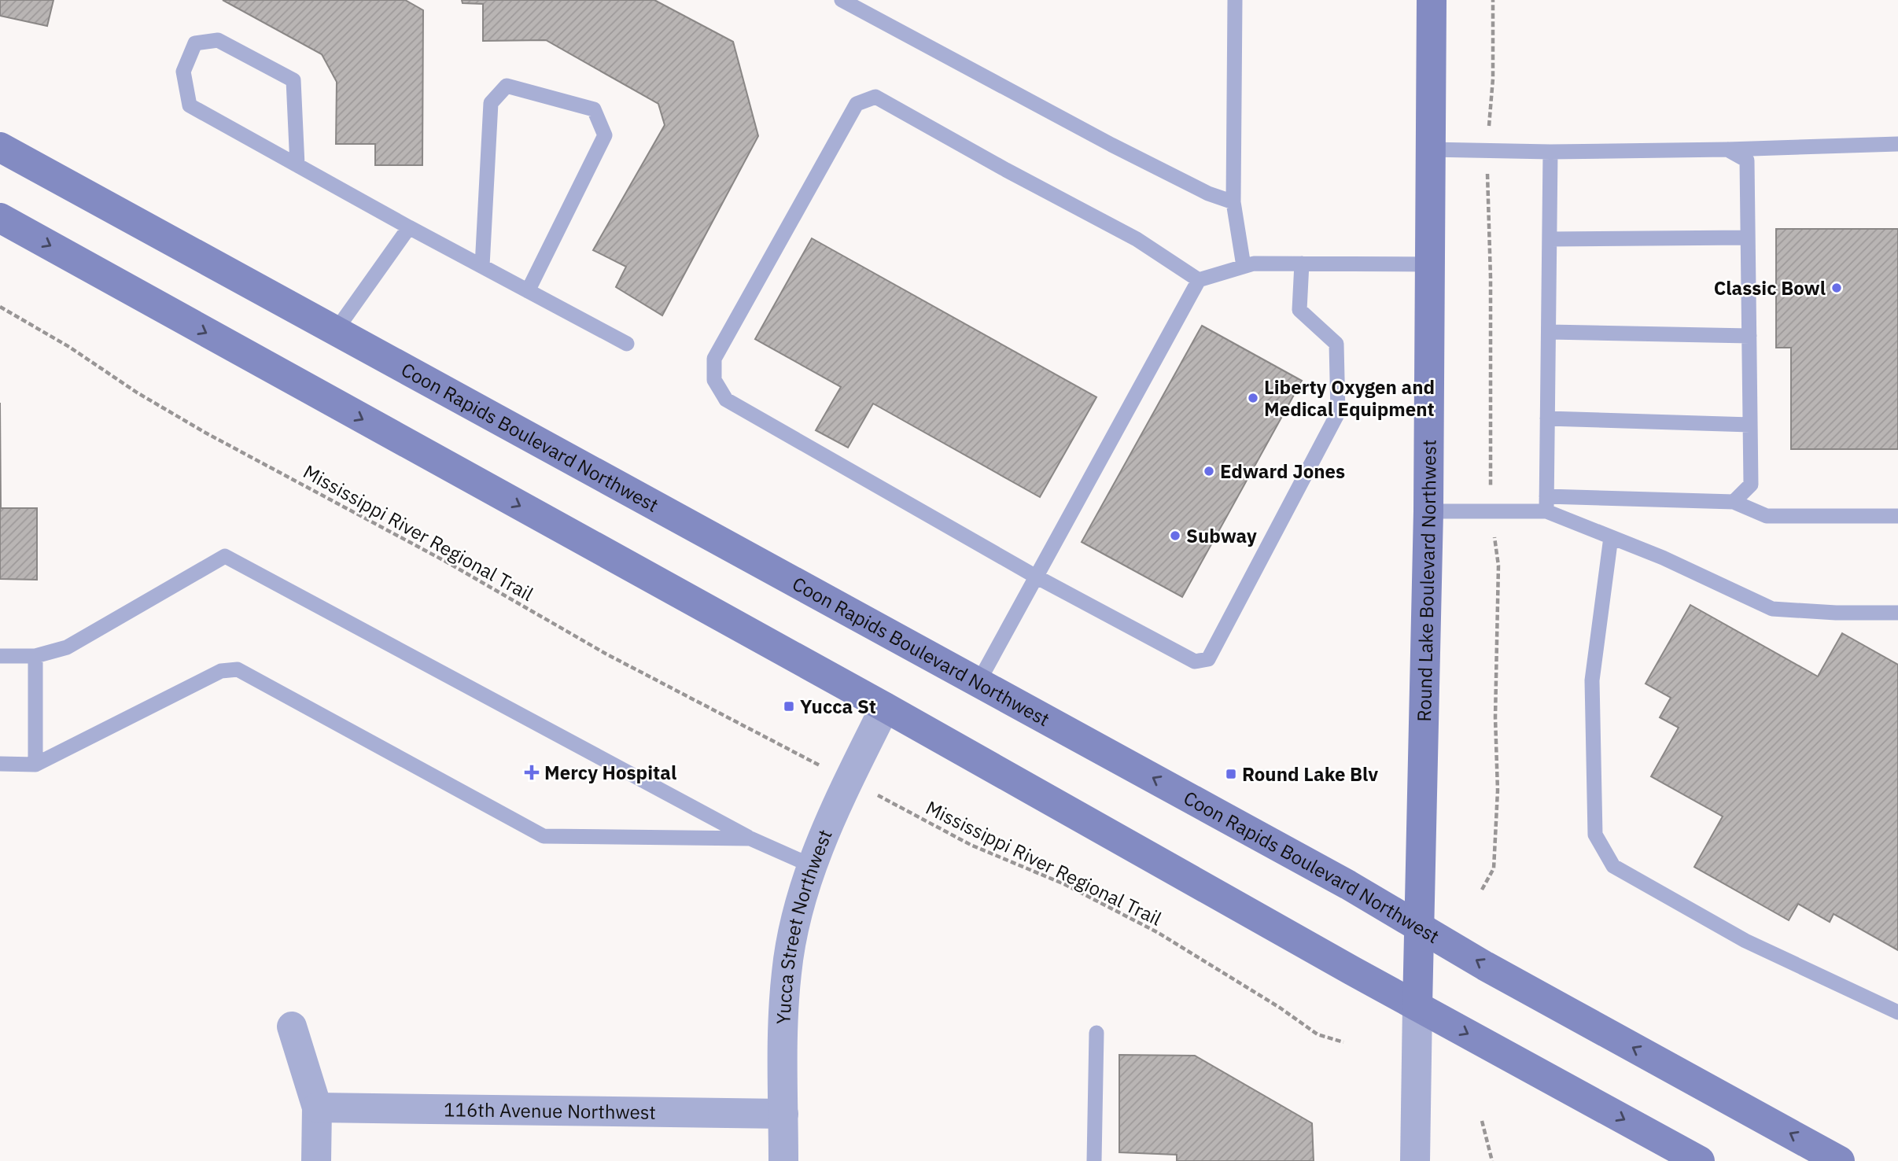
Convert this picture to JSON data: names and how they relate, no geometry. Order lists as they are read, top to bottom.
{
  "streets": {
    "main road": ["Coon Rapids Boulevard Northwest", "Round Lake Boulevard Northwest"],
    "street": ["Yucca Street Northwest", "116th Avenue Northwest"],
    "path": ["Mississippi River Regional Trail"]
  },
  "crossings": [
    ["Coon Rapids Boulevard Northwest", "Round Lake Boulevard Northwest"],
    ["Yucca Street Northwest", "116th Avenue Northwest"]
  ],
  "places": {
    "other": [
      "Classic Bowl",
      "Liberty Oxygen and Medical Equipment",
      "Edward Jones",
      "Subway"
    ],
    "transit": ["Yucca St", "Round Lake Blv"],
    "health": ["Mercy Hospital"]
  }
}
